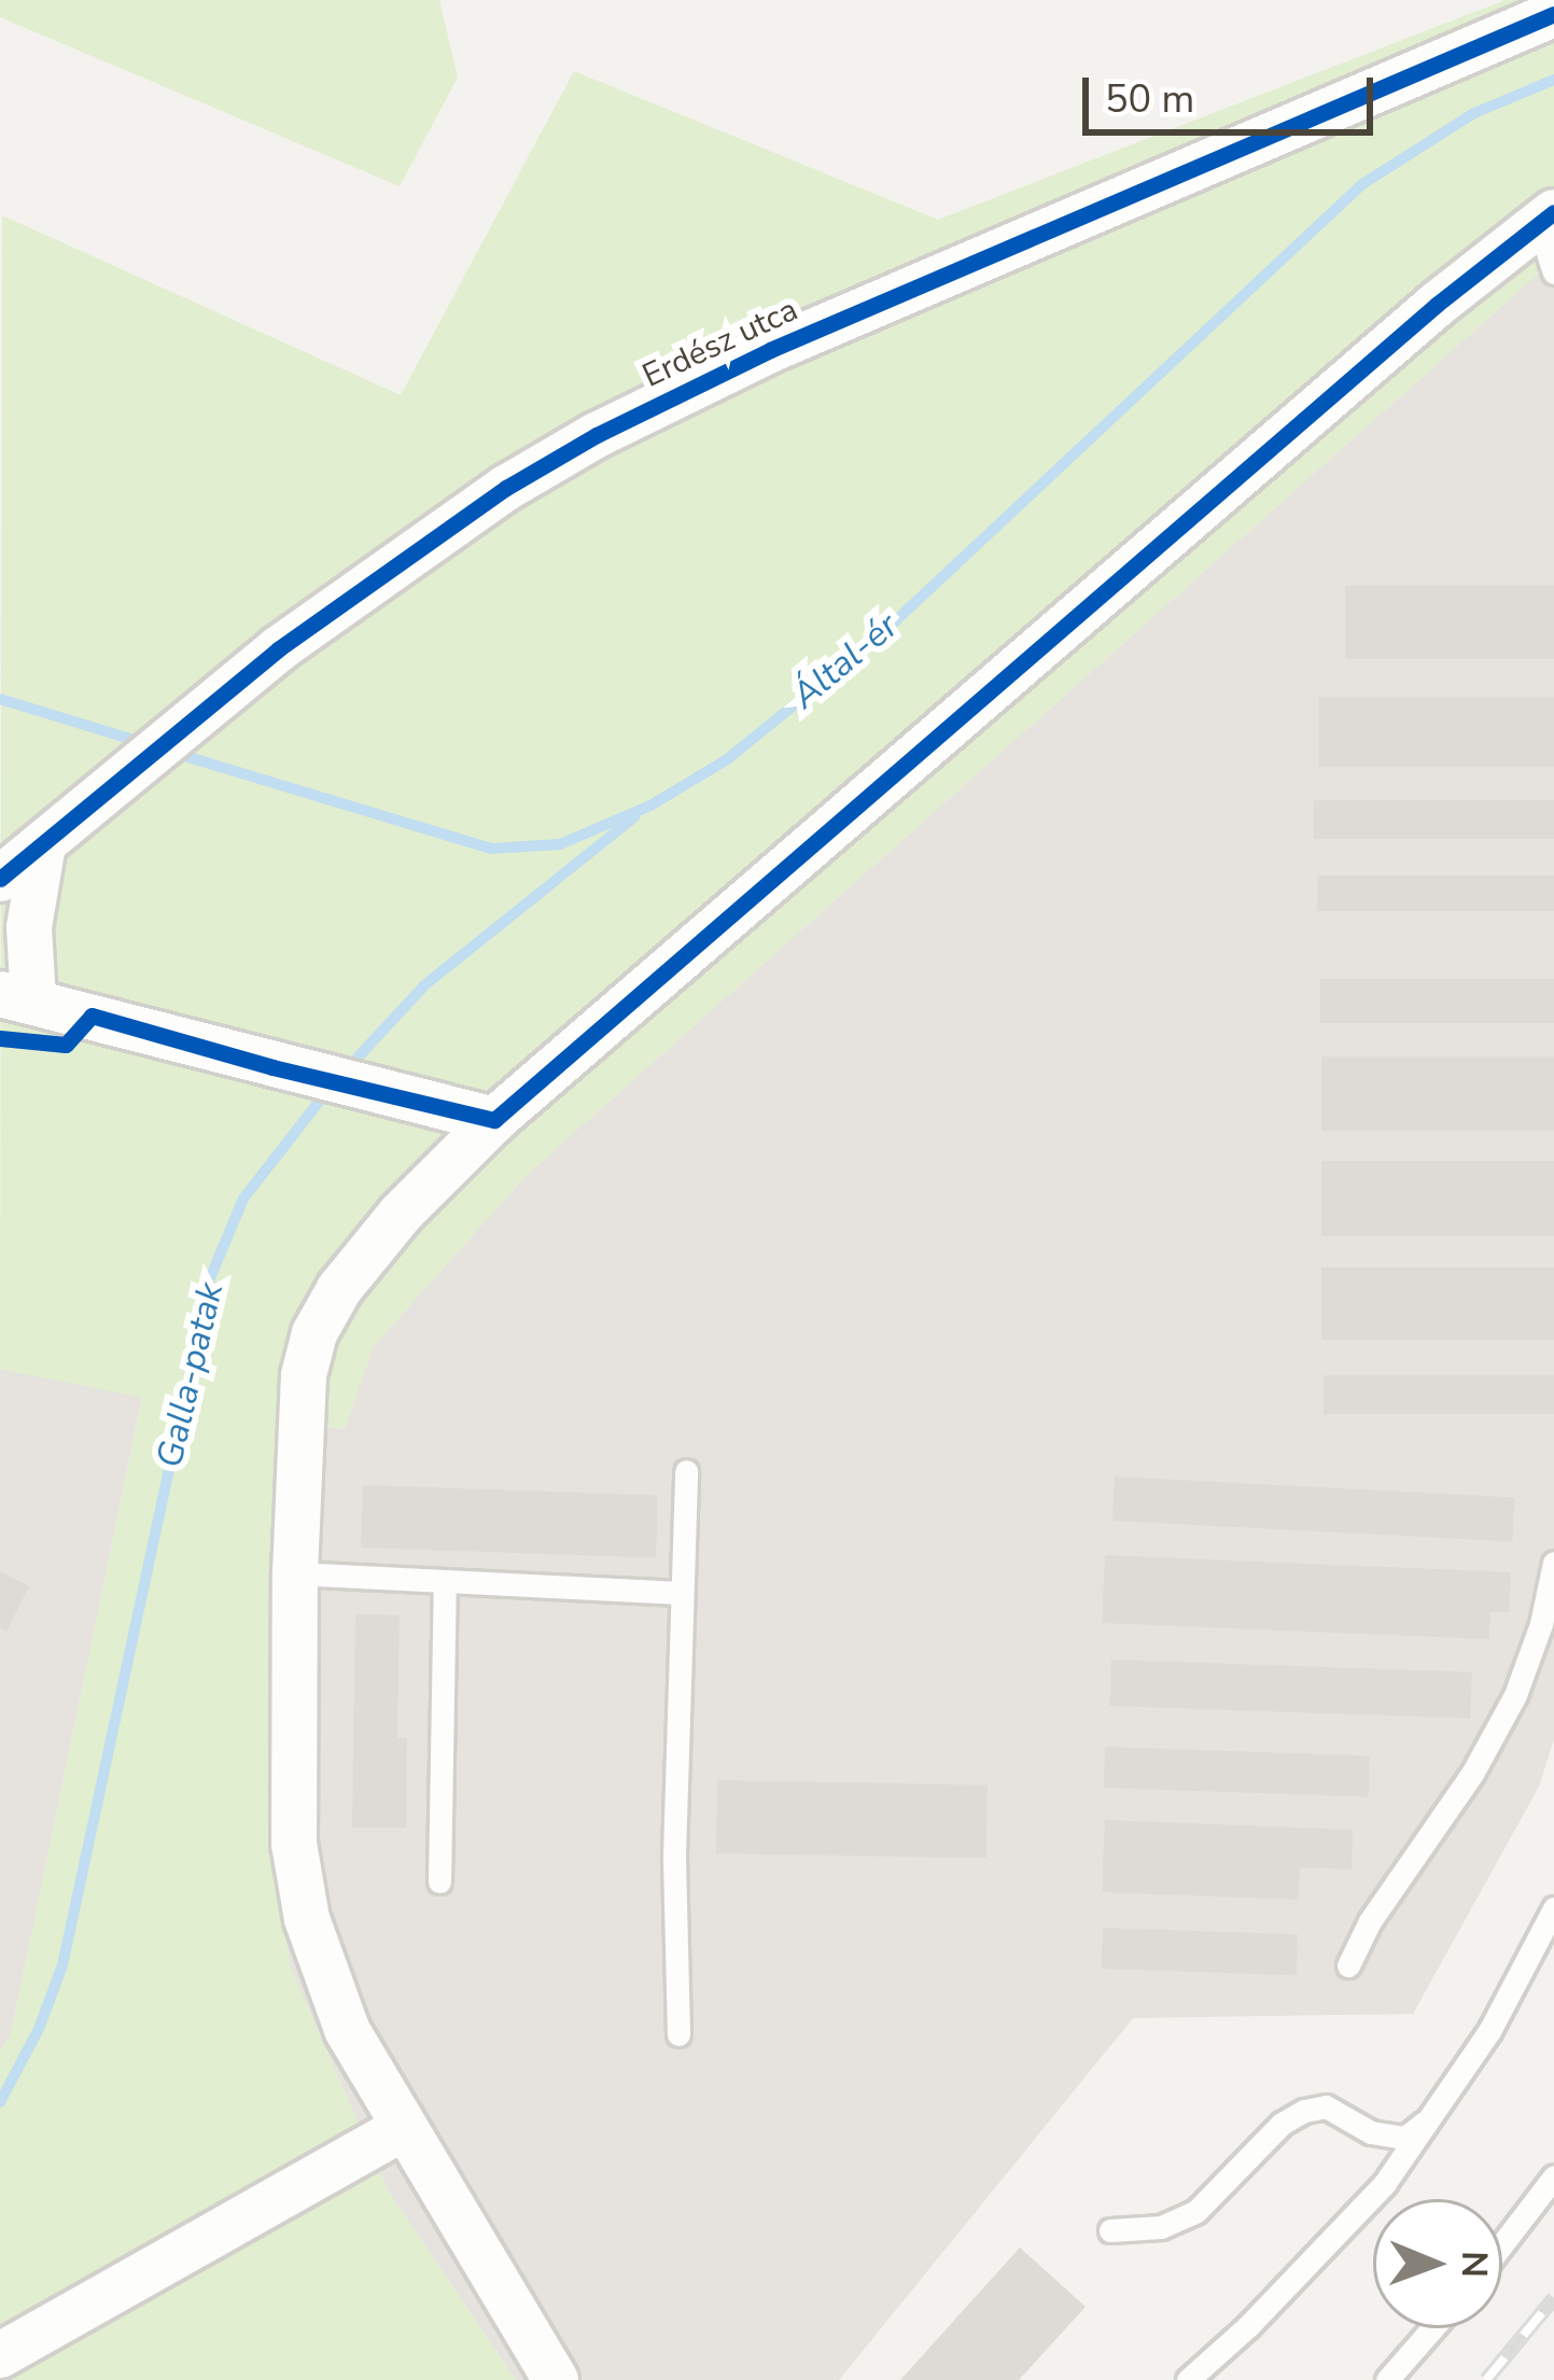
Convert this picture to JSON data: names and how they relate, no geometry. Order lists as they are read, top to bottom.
{
  "streets": {
    "street": ["Erdész utca"]
  },
  "water": ["Által-ér", "Galla-patak"],
  "scale_bar": "50 m",
  "north": "right"
}
